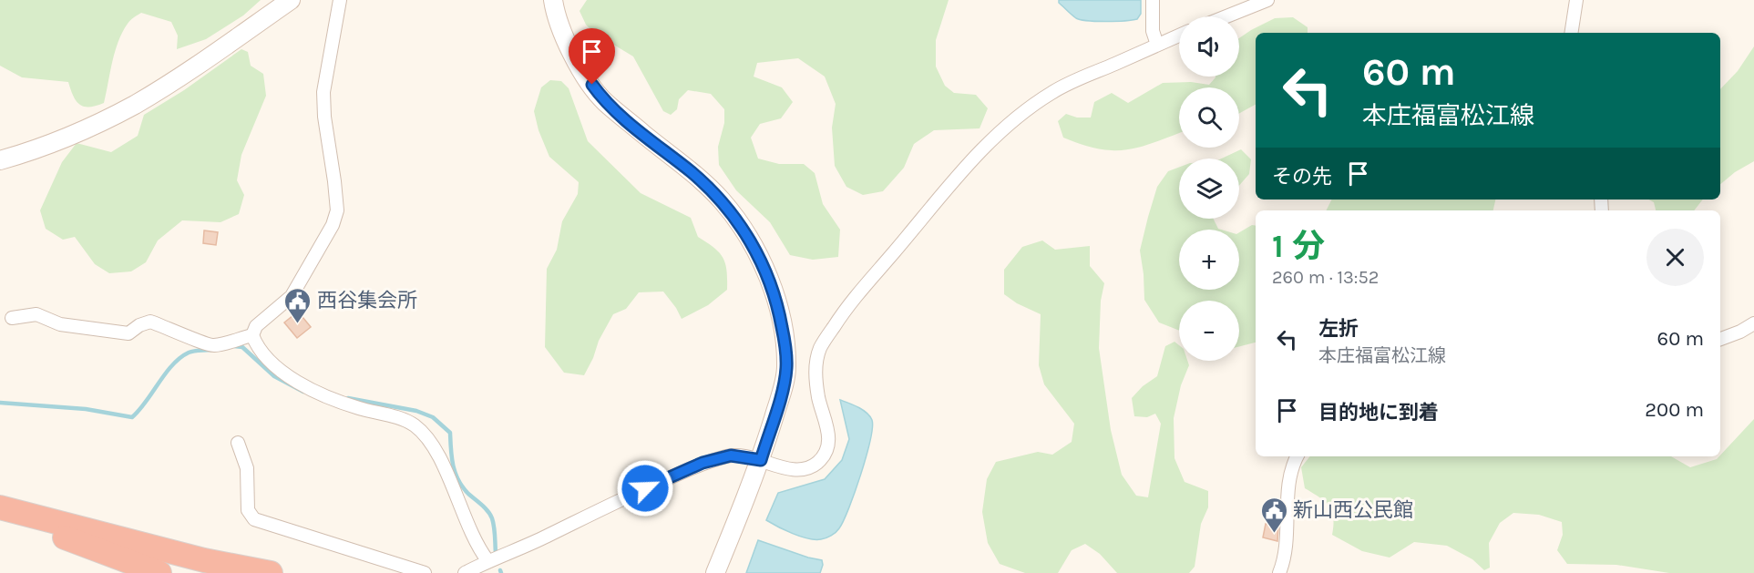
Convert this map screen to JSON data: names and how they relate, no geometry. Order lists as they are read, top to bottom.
{
  "places": {
    "public building": ["西谷集会所", "新山西公民館"]
  },
  "page": {
    "map_buttons": ["+", "−"],
    "turn": ["60 m", "本庄福富松江線"],
    "then": "その先",
    "heading": ["1 分", "260 m · 13:52"],
    "list": [
      {
        "name": "左折",
        "note": "本庄福富松江線",
        "value": "60 m"
      },
      {
        "name": "目的地に到着",
        "value": "200 m"
      }
    ]
  }
}
